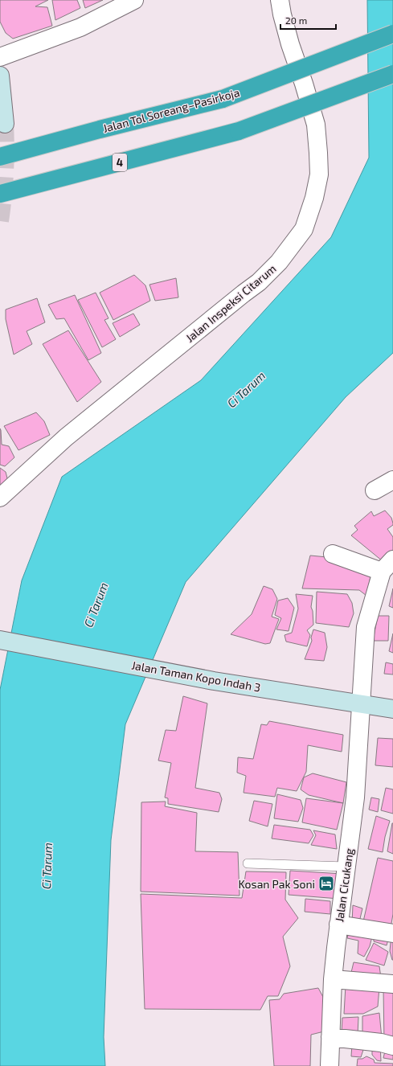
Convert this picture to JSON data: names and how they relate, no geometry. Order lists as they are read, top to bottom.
{
  "streets": {
    "highway": ["Jalan Tol Soreang–Pasirkoja", "4"],
    "main road": ["Jalan Taman Kopo Indah 3"],
    "street": ["Jalan Inspeksi Citarum", "Jalan Cicukang"]
  },
  "crossings": [
    ["Jalan Taman Kopo Indah 3", "Jalan Cicukang"]
  ],
  "water": ["Ci Tarum"],
  "places": {
    "hotel": ["Kosan Pak Soni"]
  },
  "scale_bar": "20 m"
}
